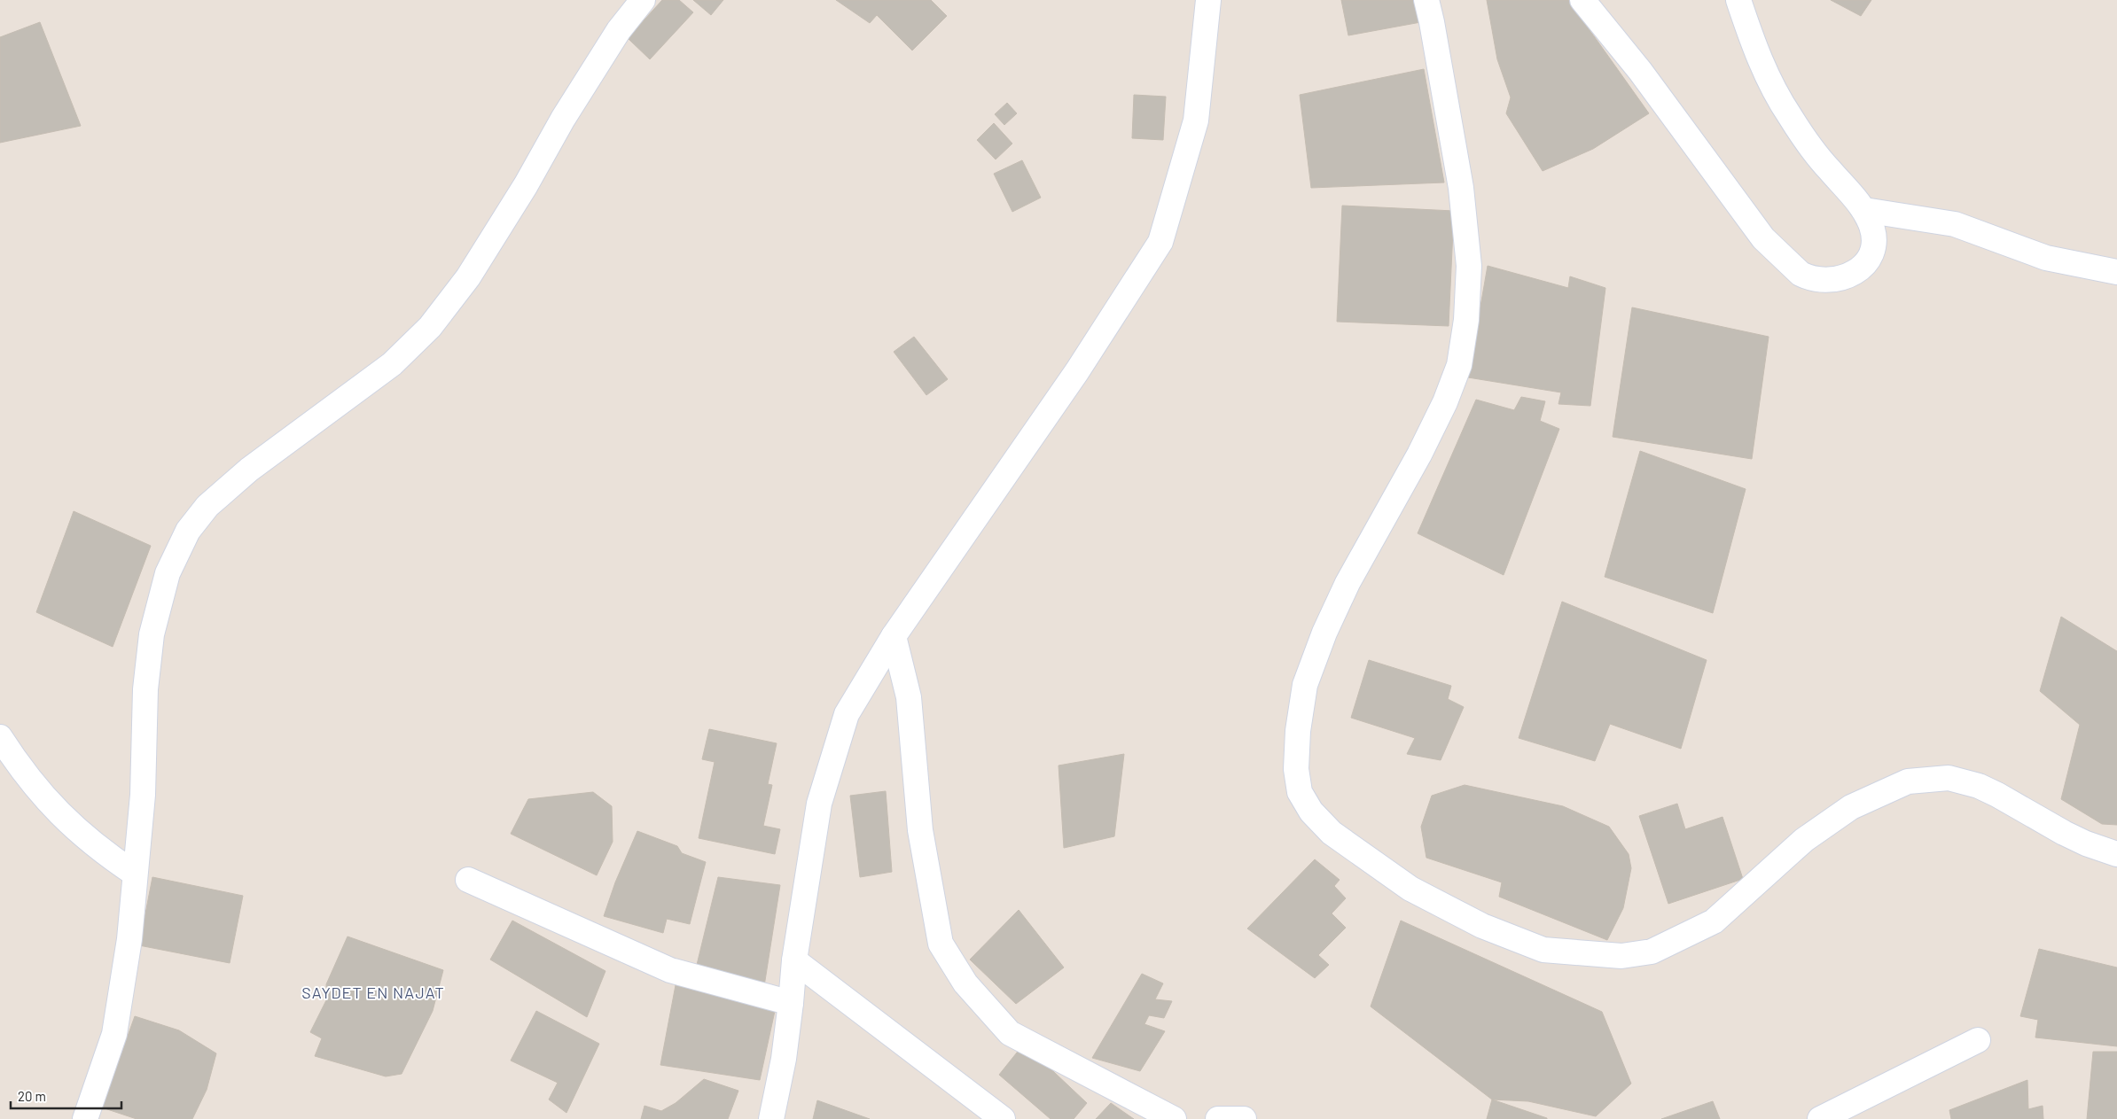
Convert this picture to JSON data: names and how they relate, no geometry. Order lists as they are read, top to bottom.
{
  "districts": ["SAYDET EN NAJAT"],
  "scale_bar": "20 m"
}
